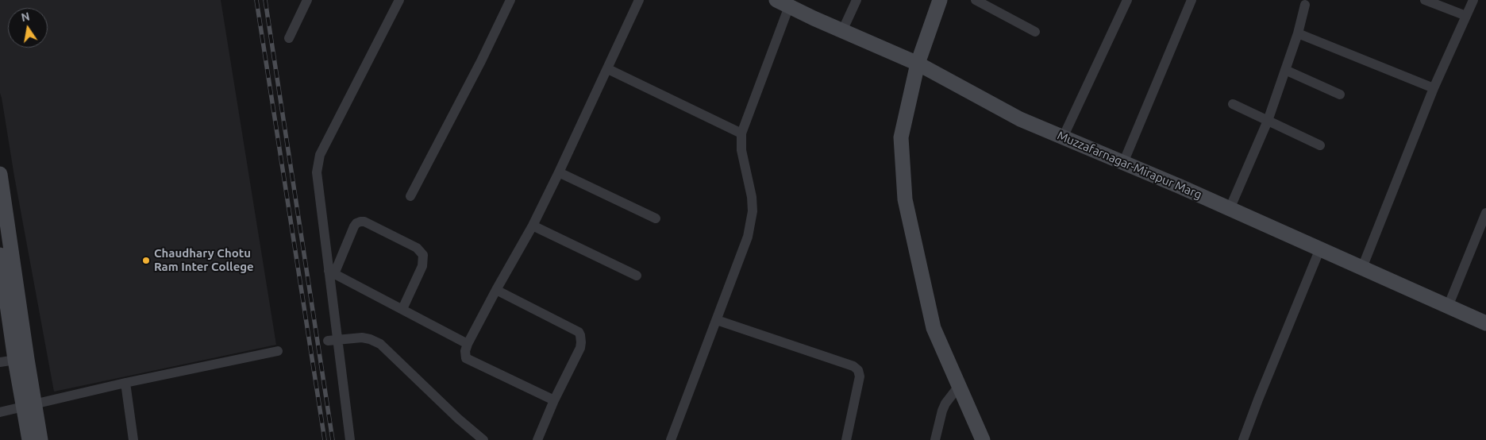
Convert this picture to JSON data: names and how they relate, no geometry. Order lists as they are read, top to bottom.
{
  "streets": {
    "main road": ["Muzzafarnagar-Mirapur Marg"]
  },
  "places": ["Chaudhary Chotu Ram Inter College"],
  "north": "top"
}
